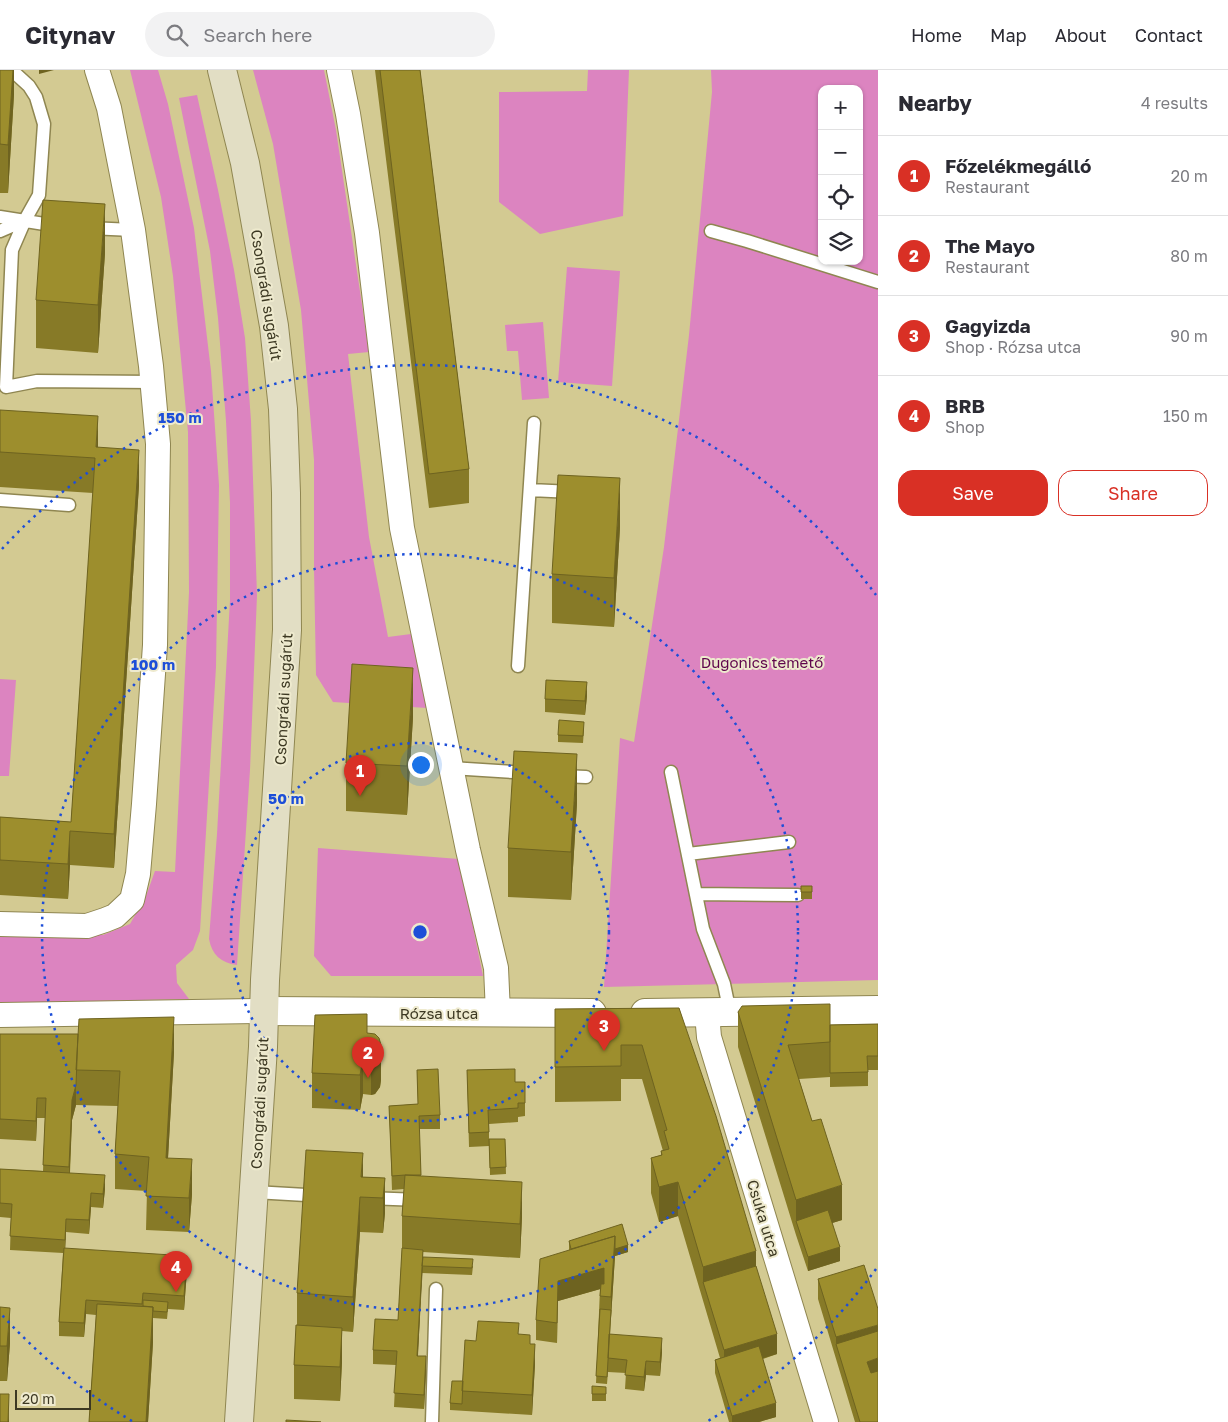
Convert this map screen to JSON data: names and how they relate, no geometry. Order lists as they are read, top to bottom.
{
  "streets": {
    "main road": ["Csongrádi sugárút"],
    "street": ["Rózsa utca", "Csuka utca"]
  },
  "crossings": [
    ["Csongrádi sugárút", "Rózsa utca"],
    ["Rózsa utca", "Csuka utca"]
  ],
  "parks": ["Dugonics temető"],
  "scale_bar": "20 m",
  "page": {
    "header": "Citynav",
    "search": "Search here",
    "nav": [
      "Home",
      "Map",
      "About",
      "Contact"
    ],
    "heading": ["Nearby", "4 results"],
    "map_buttons": ["+", "−"],
    "list": [
      {
        "mark": "1",
        "name": "Főzelékmegálló",
        "note": "Restaurant",
        "value": "20 m"
      },
      {
        "mark": "2",
        "name": "The Mayo",
        "note": "Restaurant",
        "value": "80 m"
      },
      {
        "mark": "3",
        "name": "Gagyizda",
        "note": "Shop · Rózsa utca",
        "value": "90 m"
      },
      {
        "mark": "4",
        "name": "BRB",
        "note": "Shop",
        "value": "150 m"
      }
    ],
    "buttons": ["Save", "Share"],
    "pins": [
      "1",
      "3",
      "2",
      "4"
    ],
    "scale": "20 m"
  },
  "rings": ["150 m", "100 m", "50 m"]
}
